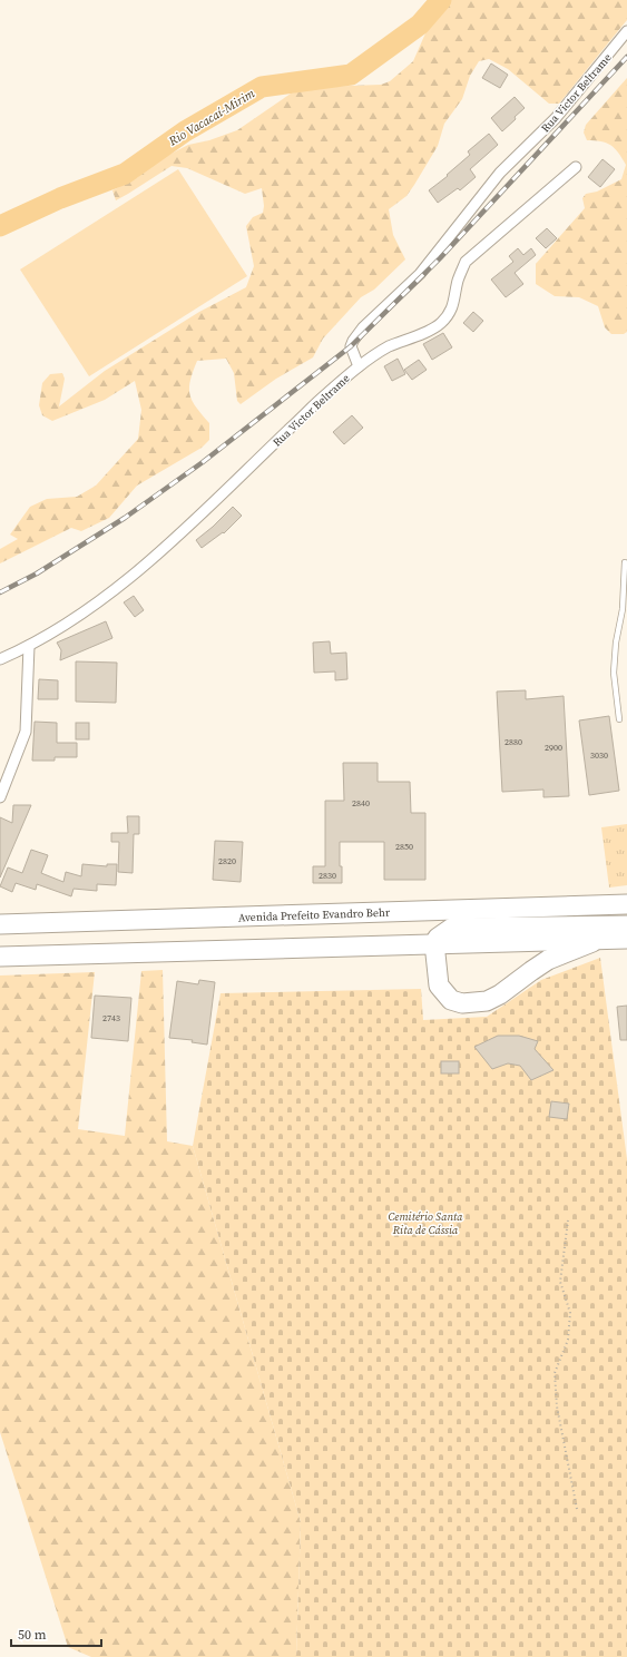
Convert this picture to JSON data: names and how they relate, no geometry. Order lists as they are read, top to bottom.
{
  "streets": {
    "highway": ["Avenida Prefeito Evandro Behr"],
    "street": ["Rua Victor Beltrame"]
  },
  "water": ["Rio Vacacaí-Mirim"],
  "parks": ["Cemitério Santa Rita de Cássia"],
  "house_numbers": [
    "2880",
    "2900",
    "3030",
    "2840",
    "2850",
    "2820",
    "2830",
    "2743"
  ],
  "scale_bar": "50 m"
}
